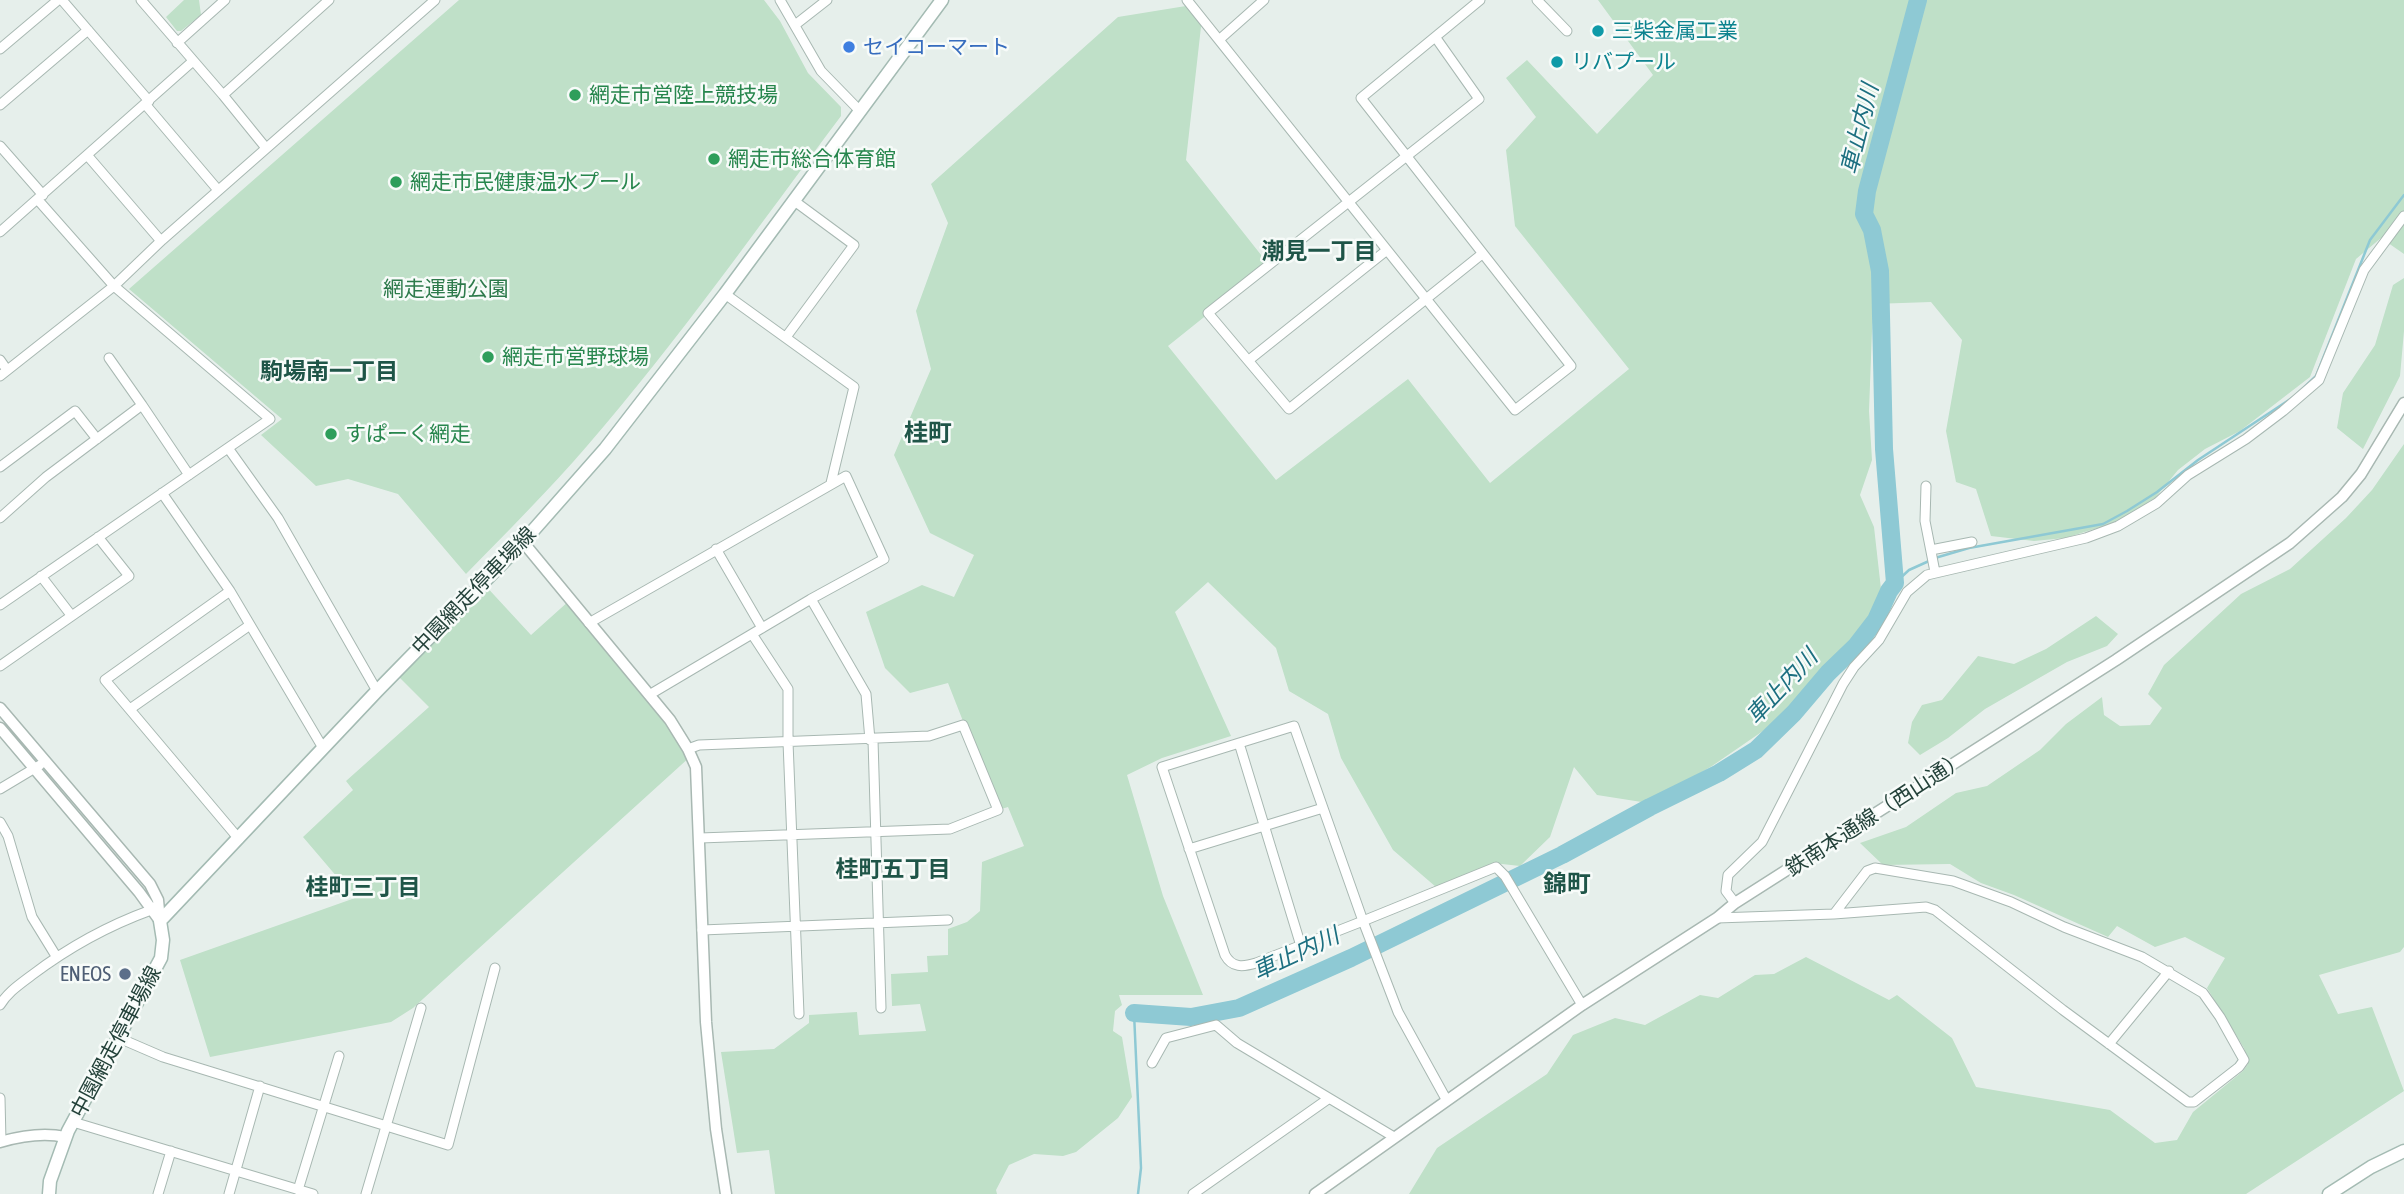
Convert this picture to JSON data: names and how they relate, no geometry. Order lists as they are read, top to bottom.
{
  "streets": {
    "main road": ["中園網走停車場線"],
    "street": ["鉄南本通線（西山通）"]
  },
  "districts": [
    "潮見一丁目",
    "駒場南一丁目",
    "桂町",
    "桂町五丁目",
    "錦町",
    "桂町三丁目"
  ],
  "water": ["車止内川"],
  "parks": ["網走運動公園"],
  "places": [
    "三柴金属工業",
    "セイコーマート",
    "リバプール",
    "網走市営陸上競技場",
    "網走市総合体育館",
    "網走市民健康温水プール",
    "網走市営野球場",
    "すぱーく網走",
    "ENEOS"
  ]
}
